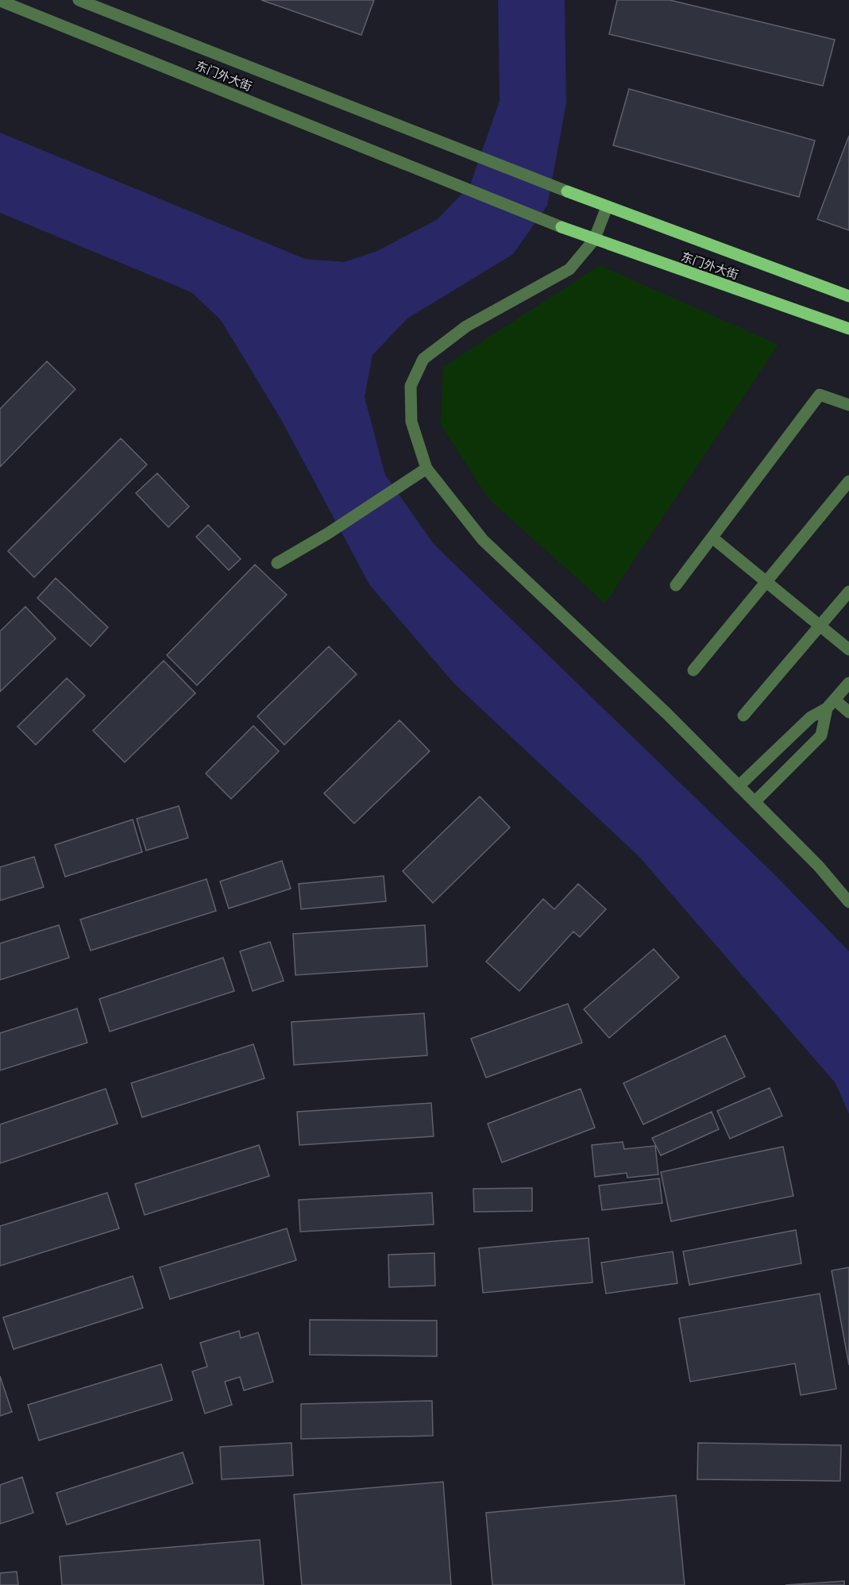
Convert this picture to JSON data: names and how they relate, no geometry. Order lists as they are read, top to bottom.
{
  "streets": {
    "main road": ["东门外大街"]
  }
}
